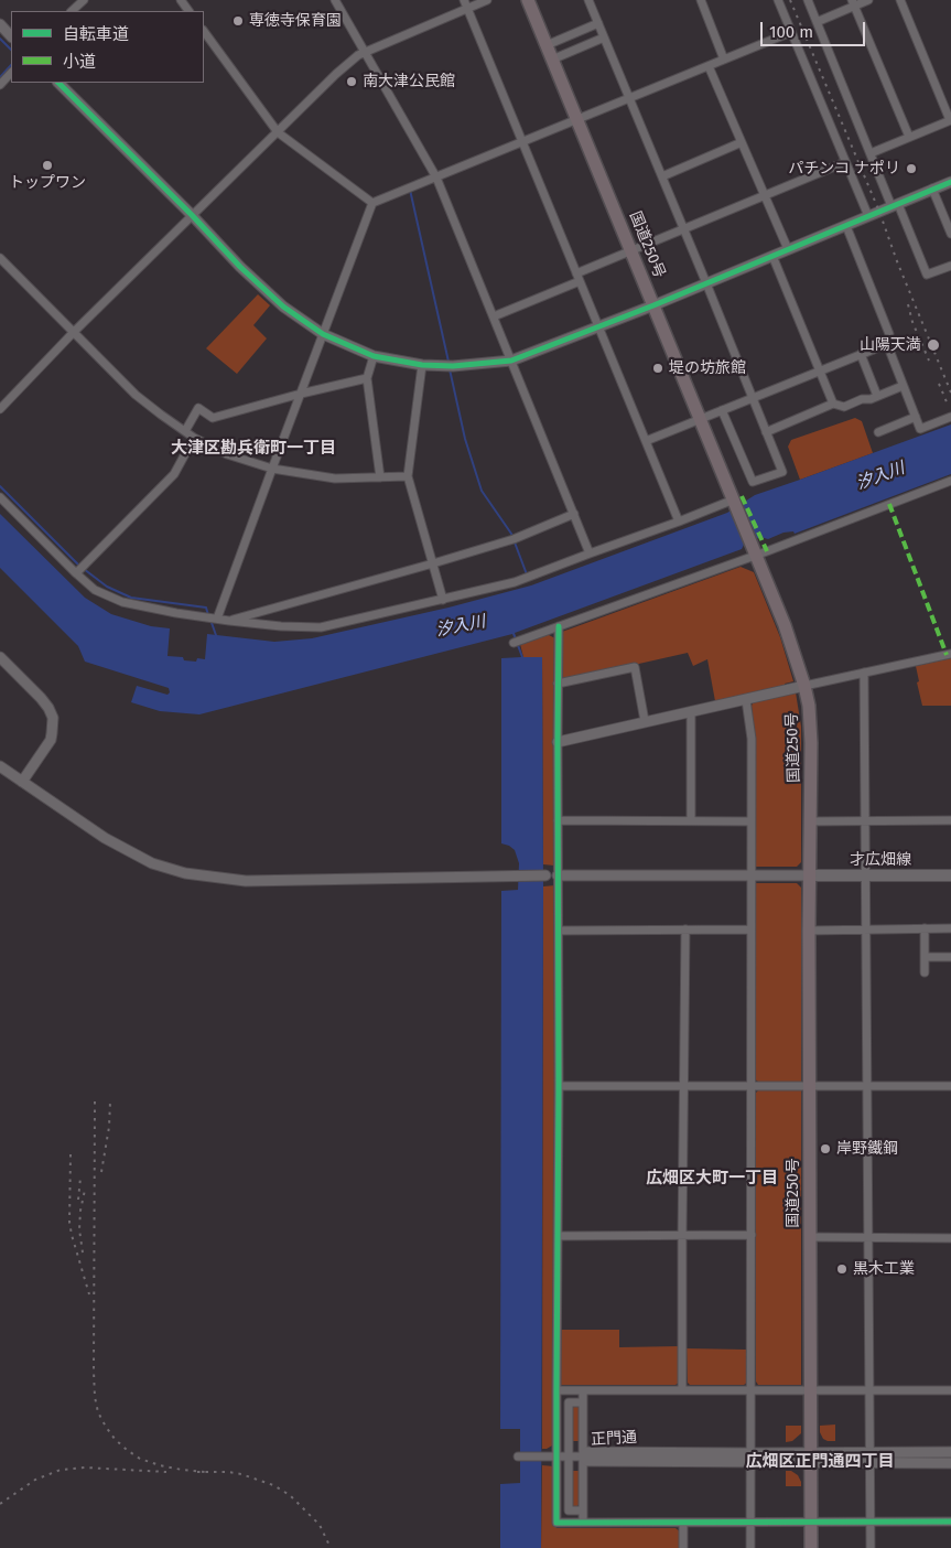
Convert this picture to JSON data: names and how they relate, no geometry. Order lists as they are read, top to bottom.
{
  "streets": {
    "highway": ["国道250号"],
    "main road": ["才広畑線"],
    "street": ["正門通"]
  },
  "crossings": [
    ["国道250号", "才広畑線"],
    ["国道250号", "正門通"]
  ],
  "districts": ["大津区勘兵衛町一丁目", "広畑区大町一丁目", "広畑区正門通四丁目"],
  "water": ["汐入川"],
  "places": [
    "専徳寺保育園",
    "南大津公民館",
    "トップワン",
    "パチンコ ナポリ",
    "山陽天満",
    "堤の坊旅館",
    "岸野鐵鋼",
    "黒木工業"
  ],
  "legend": ["自転車道", "小道"],
  "scale_bar": "100 m"
}
